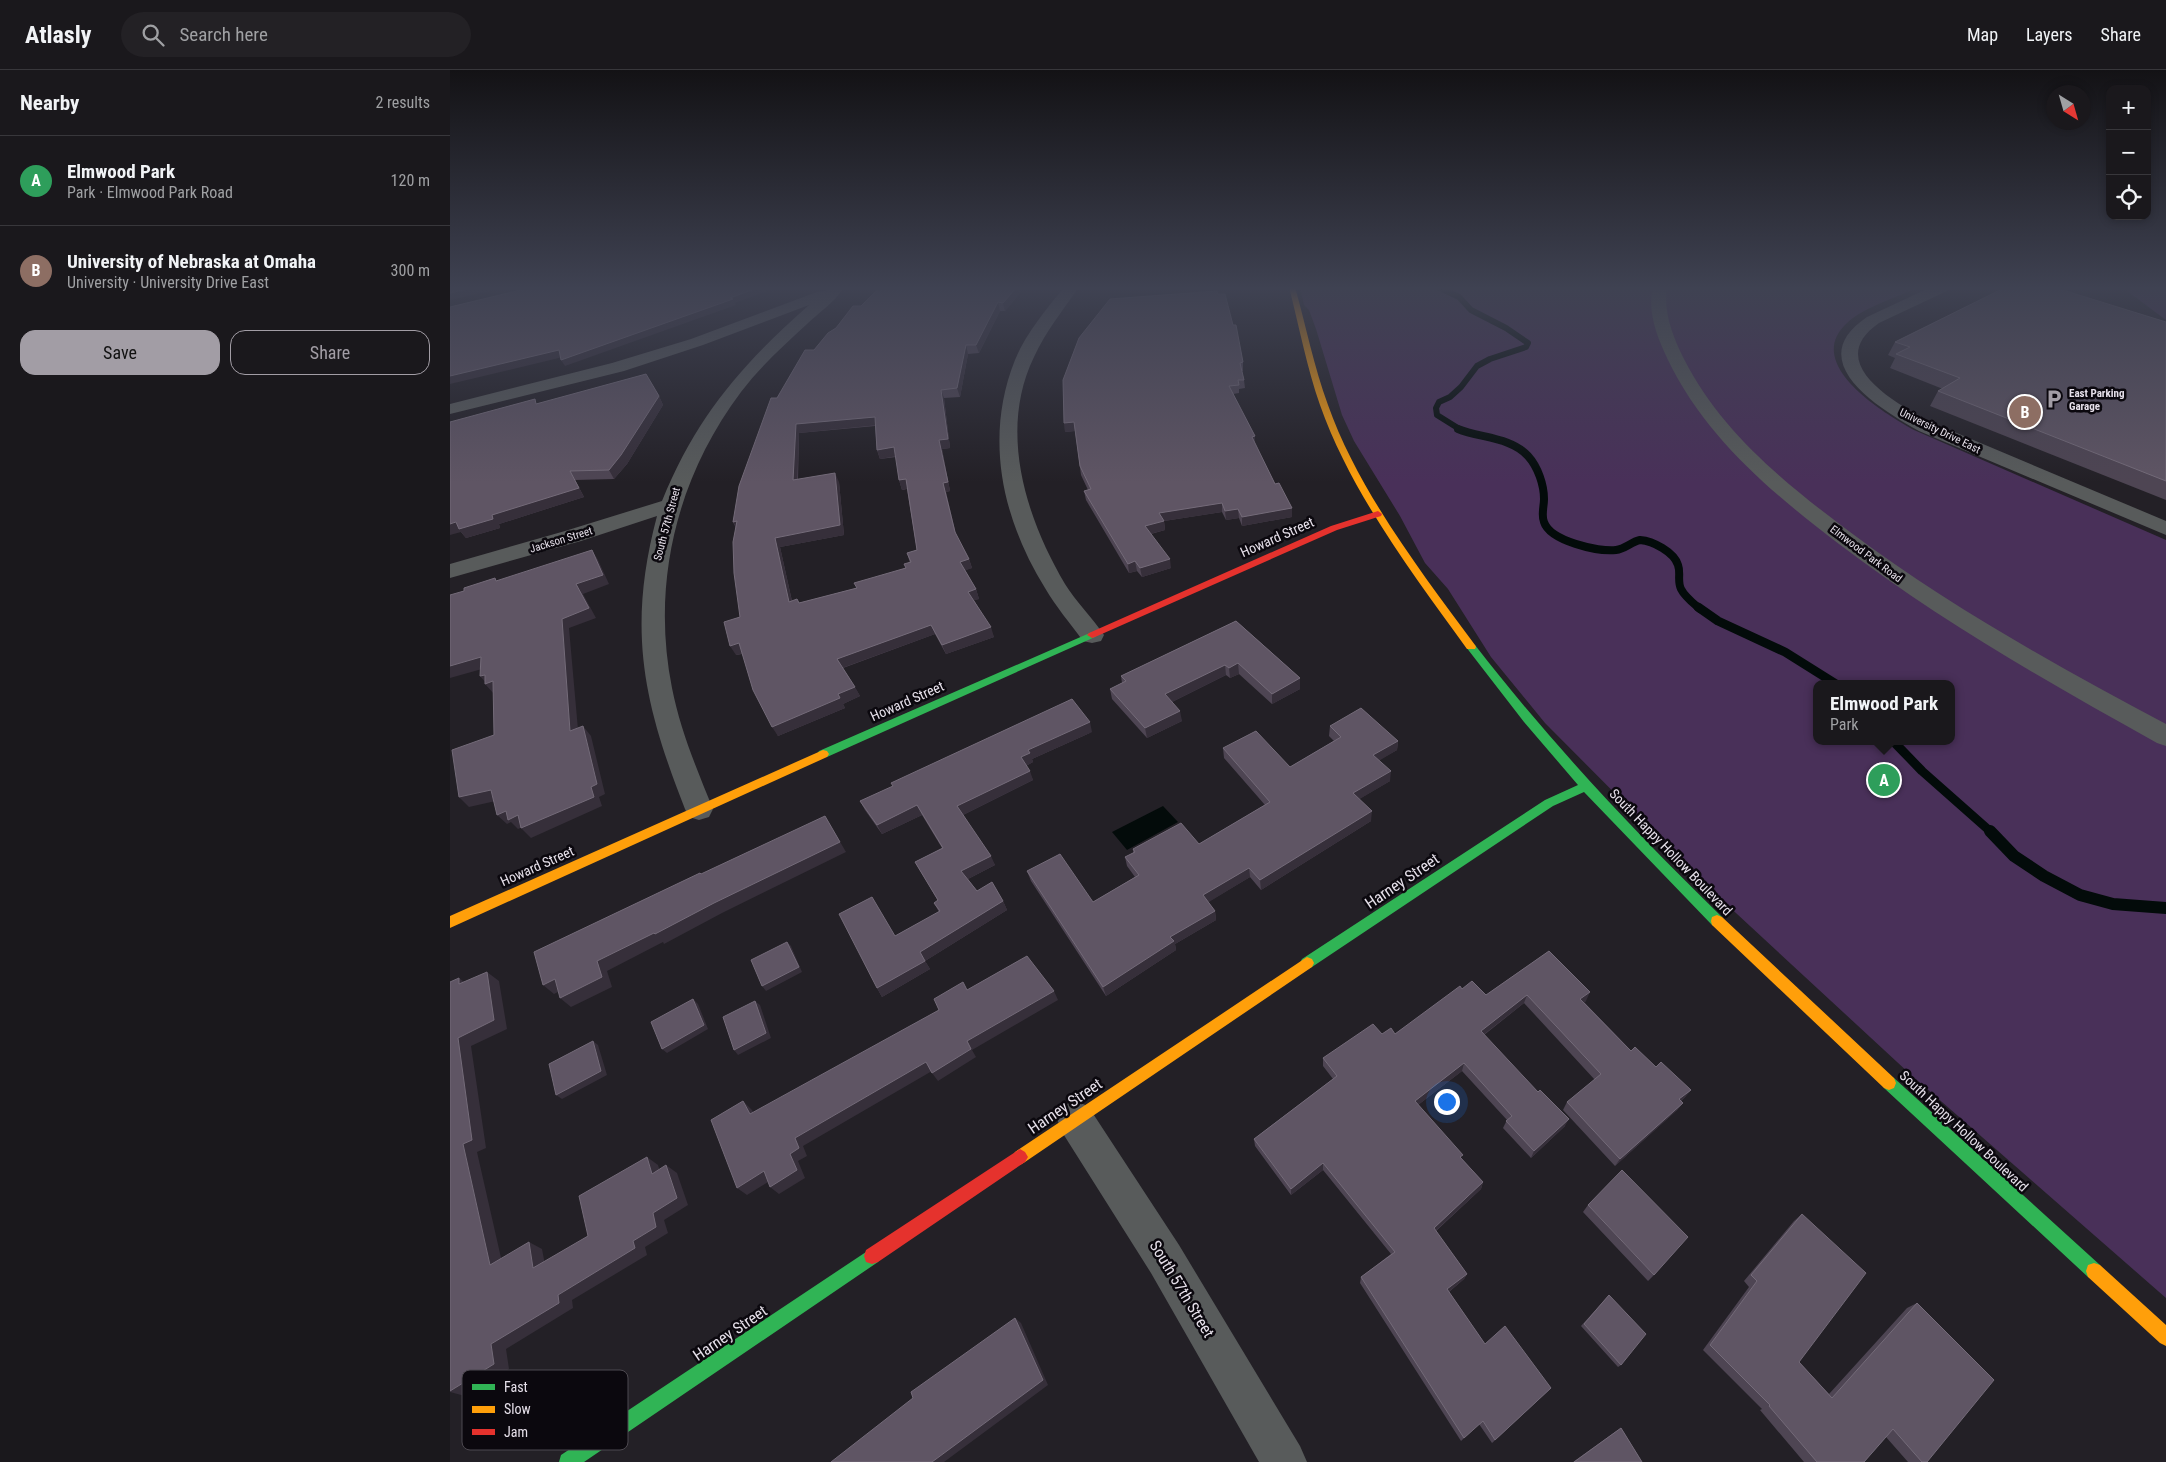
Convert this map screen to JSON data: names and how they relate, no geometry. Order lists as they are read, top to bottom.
{
  "streets": {
    "street": [
      "University Drive East",
      "South 57th Street",
      "Howard Street",
      "Jackson Street",
      "Elmwood Park Road",
      "South Happy Hollow Boulevard",
      "Harney Street"
    ]
  },
  "crossings": [
    ["South 57th Street", "Howard Street"],
    ["South 57th Street", "Jackson Street"],
    ["South 57th Street", "Harney Street"],
    ["Howard Street", "South Happy Hollow Boulevard"],
    ["South Happy Hollow Boulevard", "Harney Street"]
  ],
  "places": {
    "parking": ["East Parking Garage"]
  },
  "legend": ["Fast", "Slow", "Jam"],
  "north": "bottom right",
  "page": {
    "header": "Atlasly",
    "search": "Search here",
    "nav": ["Map", "Layers", "Share"],
    "heading": ["Nearby", "2 results"],
    "map_buttons": ["+", "−"],
    "list": [
      {
        "mark": "A",
        "name": "Elmwood Park",
        "note": "Park · Elmwood Park Road",
        "value": "120 m"
      },
      {
        "mark": "B",
        "name": "University of Nebraska at Omaha",
        "note": "University · University Drive East",
        "value": "300 m"
      }
    ],
    "buttons": ["Save", "Share"],
    "pins": ["B", "A"],
    "popup": ["Elmwood Park", "Park"]
  }
}
